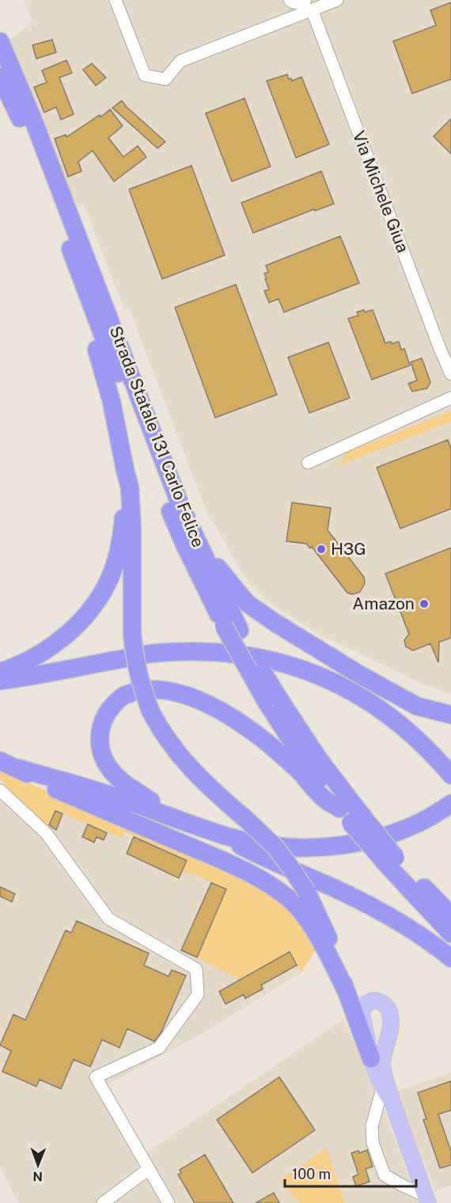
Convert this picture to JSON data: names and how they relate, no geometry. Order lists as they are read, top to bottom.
{
  "streets": {
    "highway": ["Strada Statale 131 Carlo Felice"],
    "street": ["Via Michele Giua"]
  },
  "places": ["H3G", "Amazon"],
  "scale_bar": "100 m",
  "north": "bottom"
}
